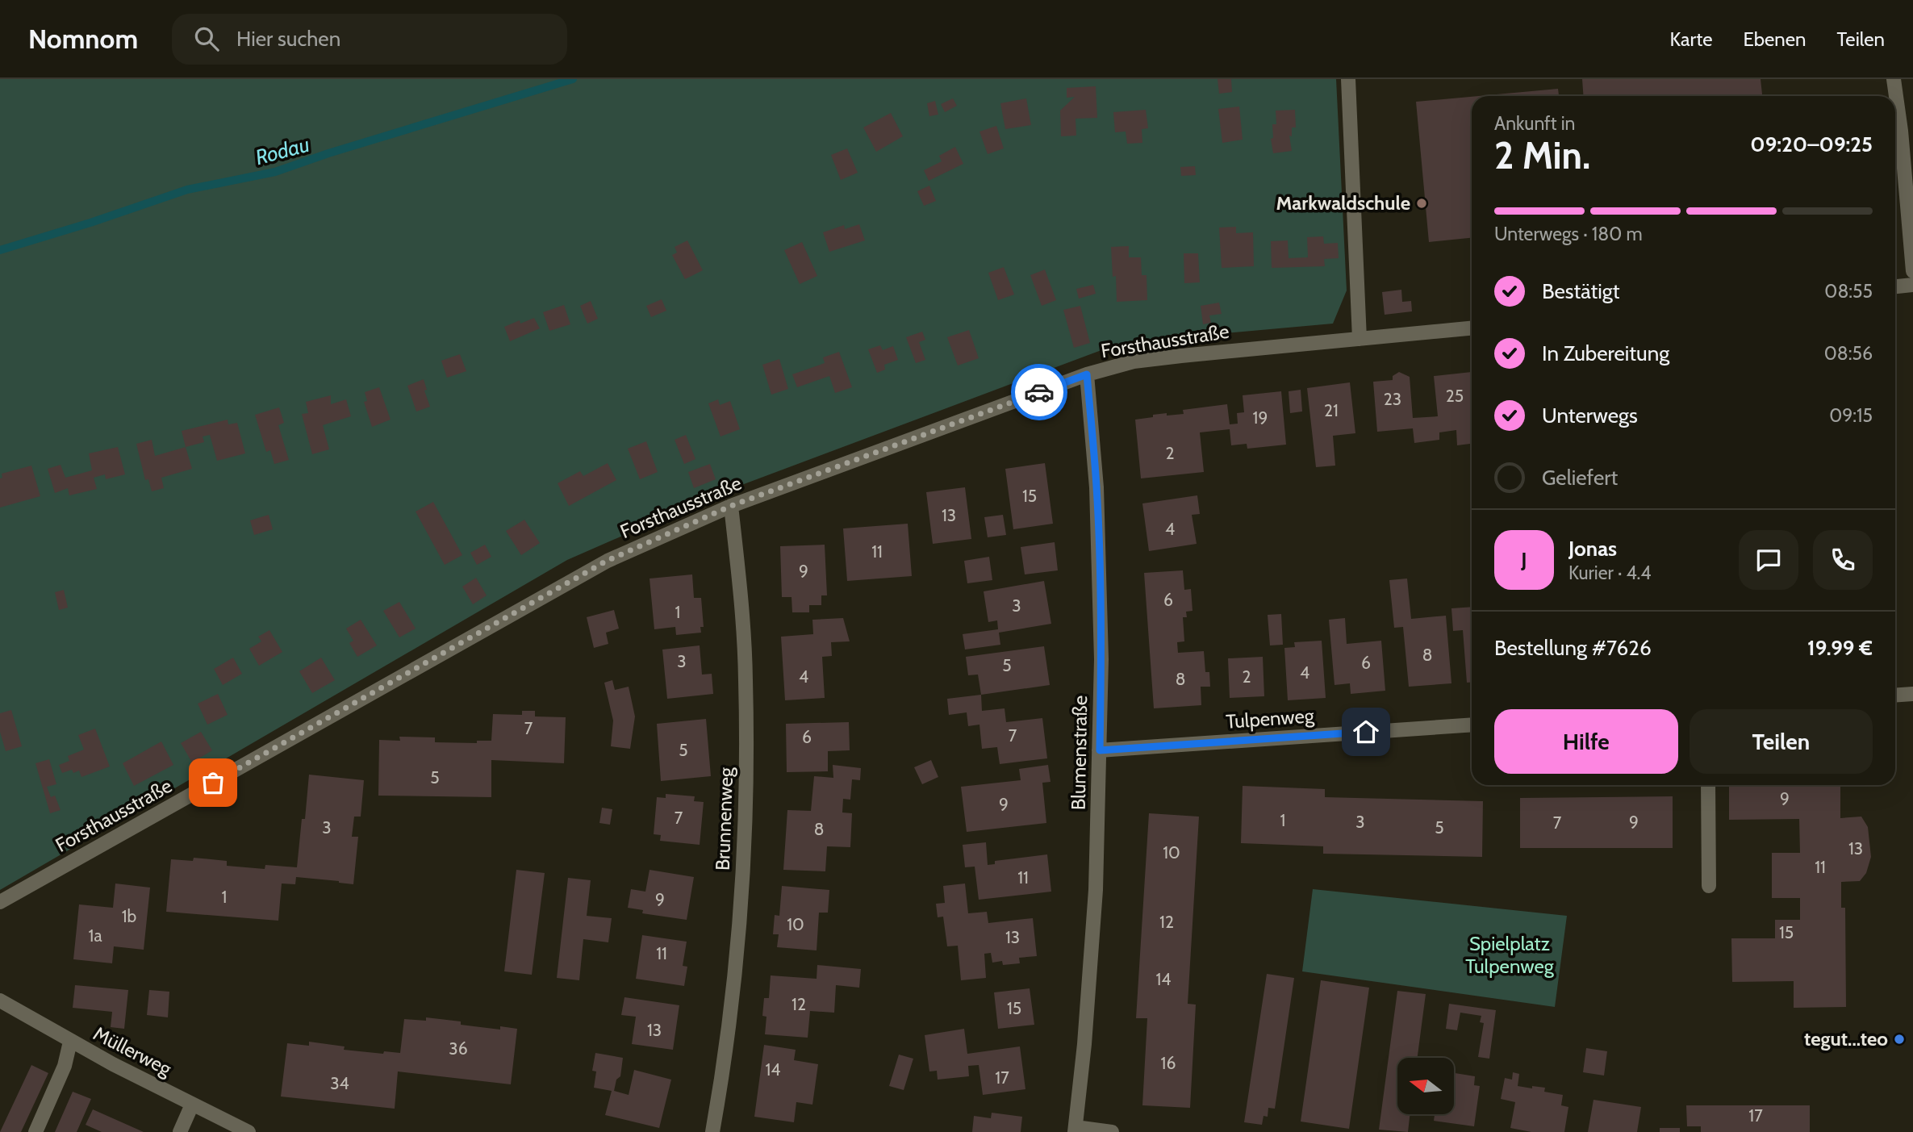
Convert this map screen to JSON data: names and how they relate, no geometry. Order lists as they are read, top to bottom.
{
  "streets": {
    "street": [
      "Forsthausstraße",
      "Tulpenweg",
      "Blumenstraße",
      "Brunnenweg",
      "Müllerweg"
    ]
  },
  "crossings": [
    ["Forsthausstraße", "Blumenstraße"],
    ["Forsthausstraße", "Brunnenweg"],
    ["Tulpenweg", "Blumenstraße"]
  ],
  "water": ["Rodau"],
  "parks": ["Spielplatz Tulpenweg"],
  "places": ["Markwaldschule", "tegut...teo"],
  "house_numbers": [
    "25",
    "23",
    "21",
    "19",
    "2",
    "15",
    "13",
    "4",
    "11",
    "9",
    "6",
    "3",
    "1",
    "8",
    "3",
    "6",
    "5",
    "4",
    "4",
    "2",
    "8",
    "7",
    "7",
    "6",
    "5",
    "5",
    "9",
    "9",
    "7",
    "1",
    "3",
    "9",
    "7",
    "3",
    "5",
    "8",
    "13",
    "10",
    "11",
    "11",
    "1",
    "9",
    "1b",
    "12",
    "10",
    "15",
    "1a",
    "13",
    "11",
    "14",
    "12",
    "15",
    "13",
    "36",
    "16",
    "14",
    "17",
    "34",
    "17"
  ],
  "north": "left",
  "page": {
    "header": "Nomnom",
    "search": "Hier suchen",
    "nav": ["Karte", "Ebenen", "Teilen"],
    "heading": ["2 Min.", "Ankunft in", "09:20–09:25"],
    "panel": [
      "Jonas",
      "Kurier · 4.4",
      "Bestellung #7626",
      "19.99 €"
    ],
    "bar": "Unterwegs · 180 m",
    "list": [
      ["Bestätigt", "08:55"],
      ["In Zubereitung", "08:56"],
      ["Unterwegs", "09:15"],
      "Geliefert"
    ],
    "round": "J",
    "buttons": ["Hilfe", "Teilen"]
  }
}
